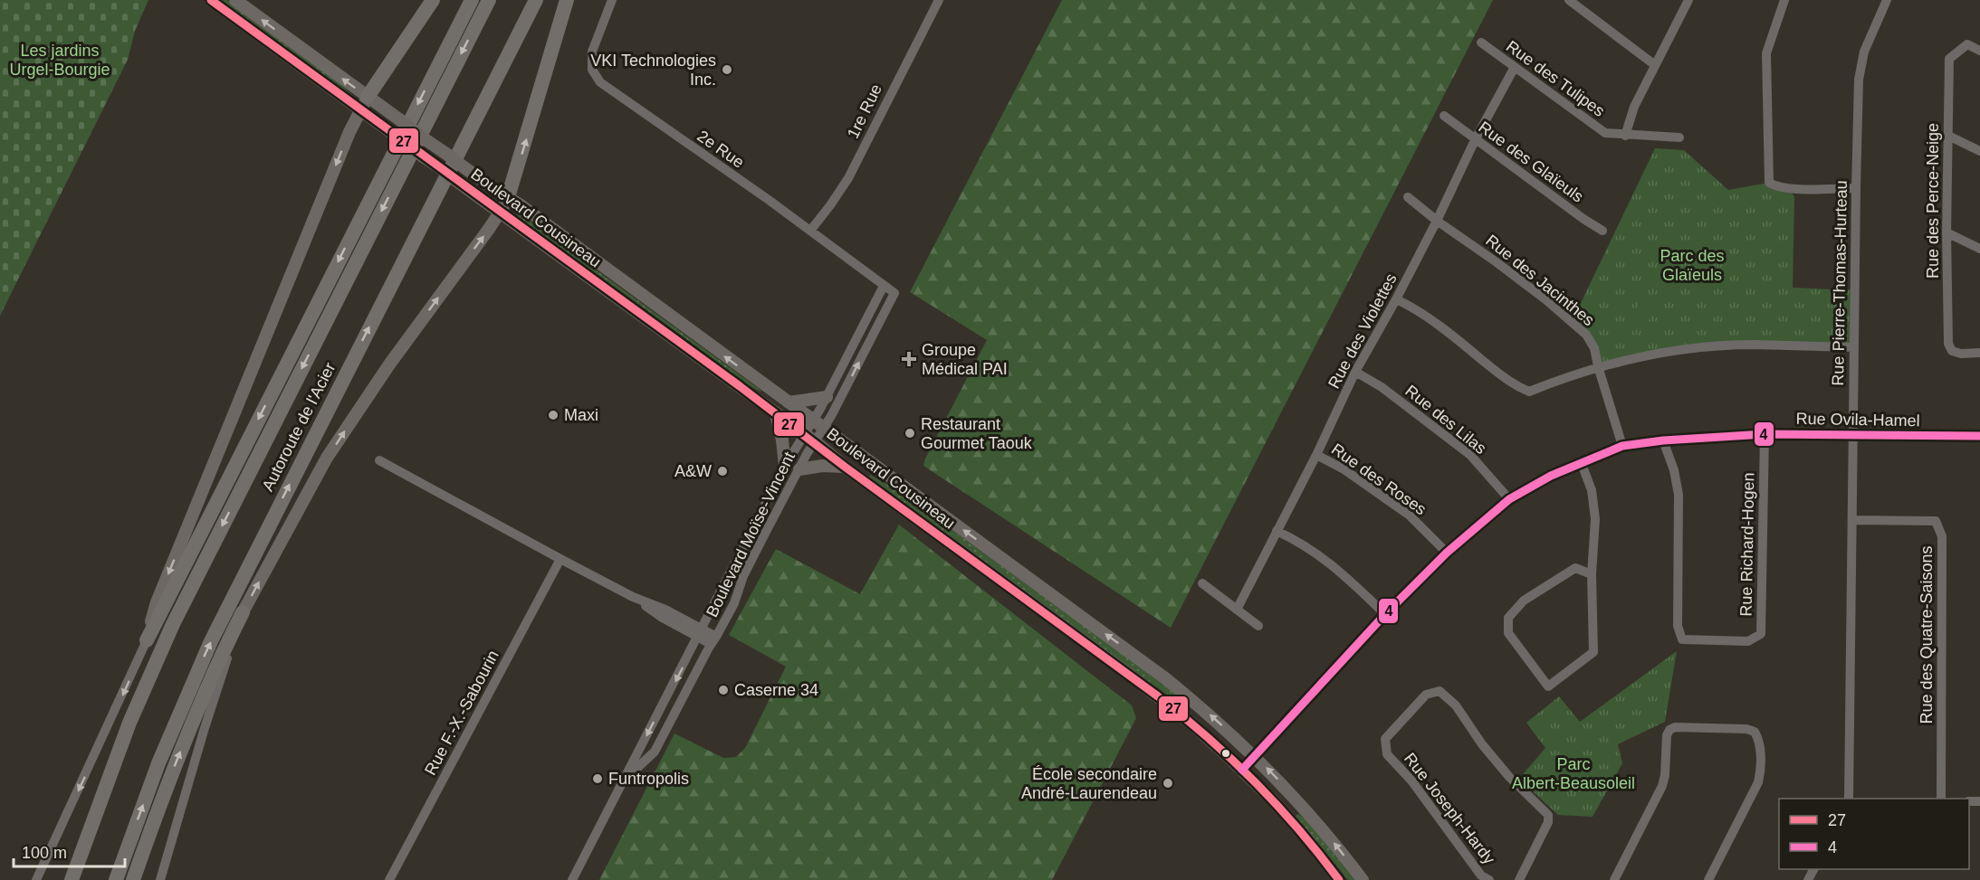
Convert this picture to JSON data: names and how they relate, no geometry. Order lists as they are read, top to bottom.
{
  "streets": {
    "highway": ["Autoroute de l'Acier"],
    "main road": ["Boulevard Cousineau"],
    "street": [
      "Rue des Tulipes",
      "1re Rue",
      "2e Rue",
      "Rue des Glaïeuls",
      "Rue des Perce-Neige",
      "Rue des Jacinthes",
      "Rue Pierre-Thomas-Hurteau",
      "Rue des Violettes",
      "Rue des Lilas",
      "Rue Ovila-Hamel",
      "Rue des Roses",
      "Boulevard Moïse-Vincent",
      "Rue Richard-Hogen",
      "Rue des Quatre-Saisons",
      "Rue F.-X.-Sabourin",
      "Rue Joseph-Hardy"
    ]
  },
  "crossings": [
    ["Rue des Tulipes", "Rue des Violettes"],
    ["1re Rue", "2e Rue"],
    ["2e Rue", "Boulevard Moïse-Vincent"],
    ["Rue des Glaïeuls", "Rue des Violettes"],
    ["Boulevard Cousineau", "Rue Ovila-Hamel"],
    ["Boulevard Cousineau", "Boulevard Moïse-Vincent"],
    ["Rue des Jacinthes", "Rue des Violettes"],
    ["Rue des Jacinthes", "Rue Ovila-Hamel"],
    ["Rue Pierre-Thomas-Hurteau", "Rue Ovila-Hamel"],
    ["Rue Pierre-Thomas-Hurteau", "Rue des Quatre-Saisons"],
    ["Rue des Violettes", "Rue des Lilas"],
    ["Rue des Violettes", "Rue des Roses"],
    ["Rue des Lilas", "Rue Ovila-Hamel"],
    ["Rue Ovila-Hamel", "Rue des Roses"],
    ["Rue Ovila-Hamel", "Rue Richard-Hogen"]
  ],
  "parks": ["Les jardins Urgel-Bourgie", "Parc des Glaïeuls", "Parc Albert-Beausoleil"],
  "places": {
    "other": [
      "VKI Technologies Inc.",
      "Maxi",
      "Restaurant Gourmet Taouk",
      "A&W",
      "Caserne 34",
      "Funtropolis",
      "École secondaire André-Laurendeau"
    ],
    "health": ["Groupe Médical PAI"]
  },
  "lines": ["transit line 27", "transit line 4"],
  "legend": ["27", "4"],
  "scale_bar": "100 m"
}
